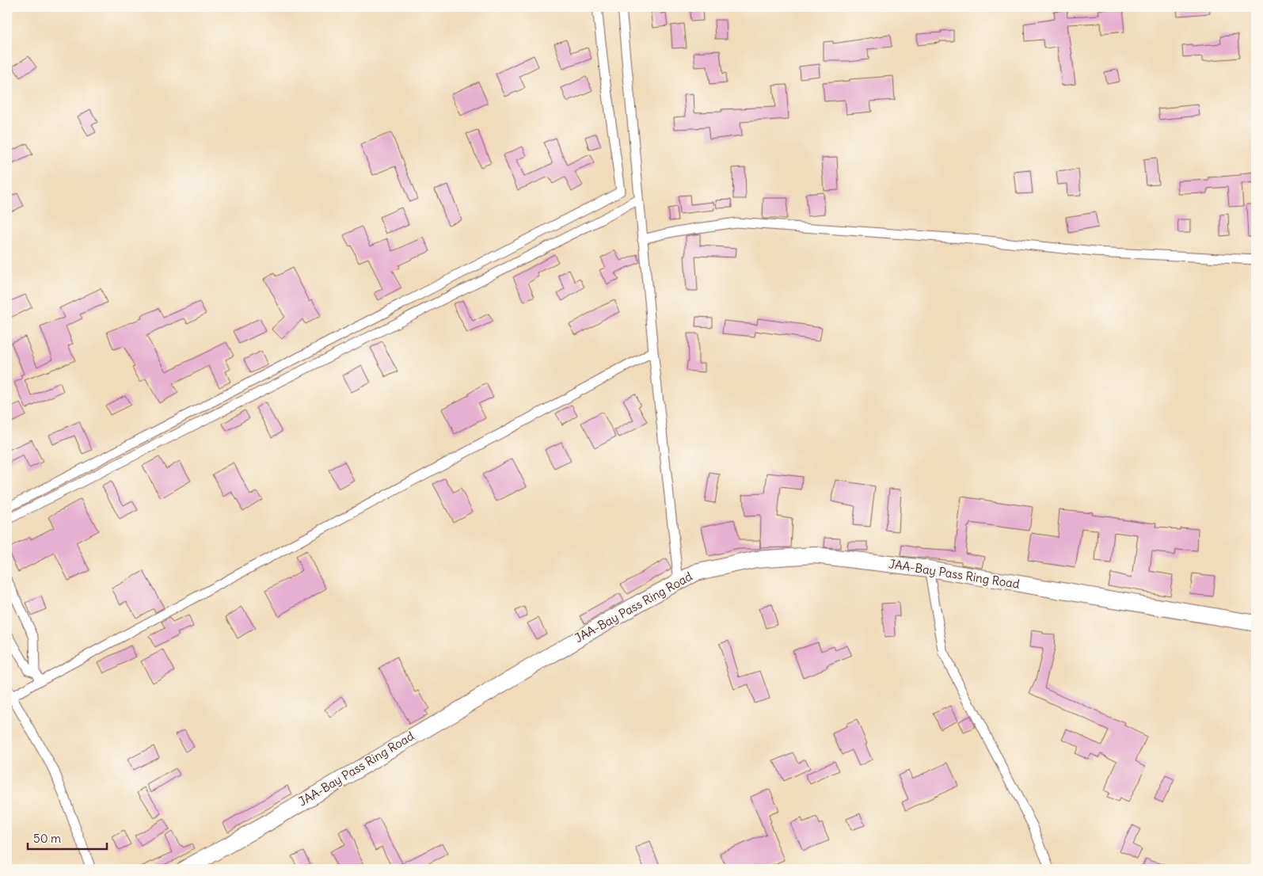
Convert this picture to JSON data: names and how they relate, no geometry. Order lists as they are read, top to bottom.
{
  "streets": {
    "highway": ["JAA-Bay Pass Ring Road"]
  },
  "scale_bar": "50 m"
}
